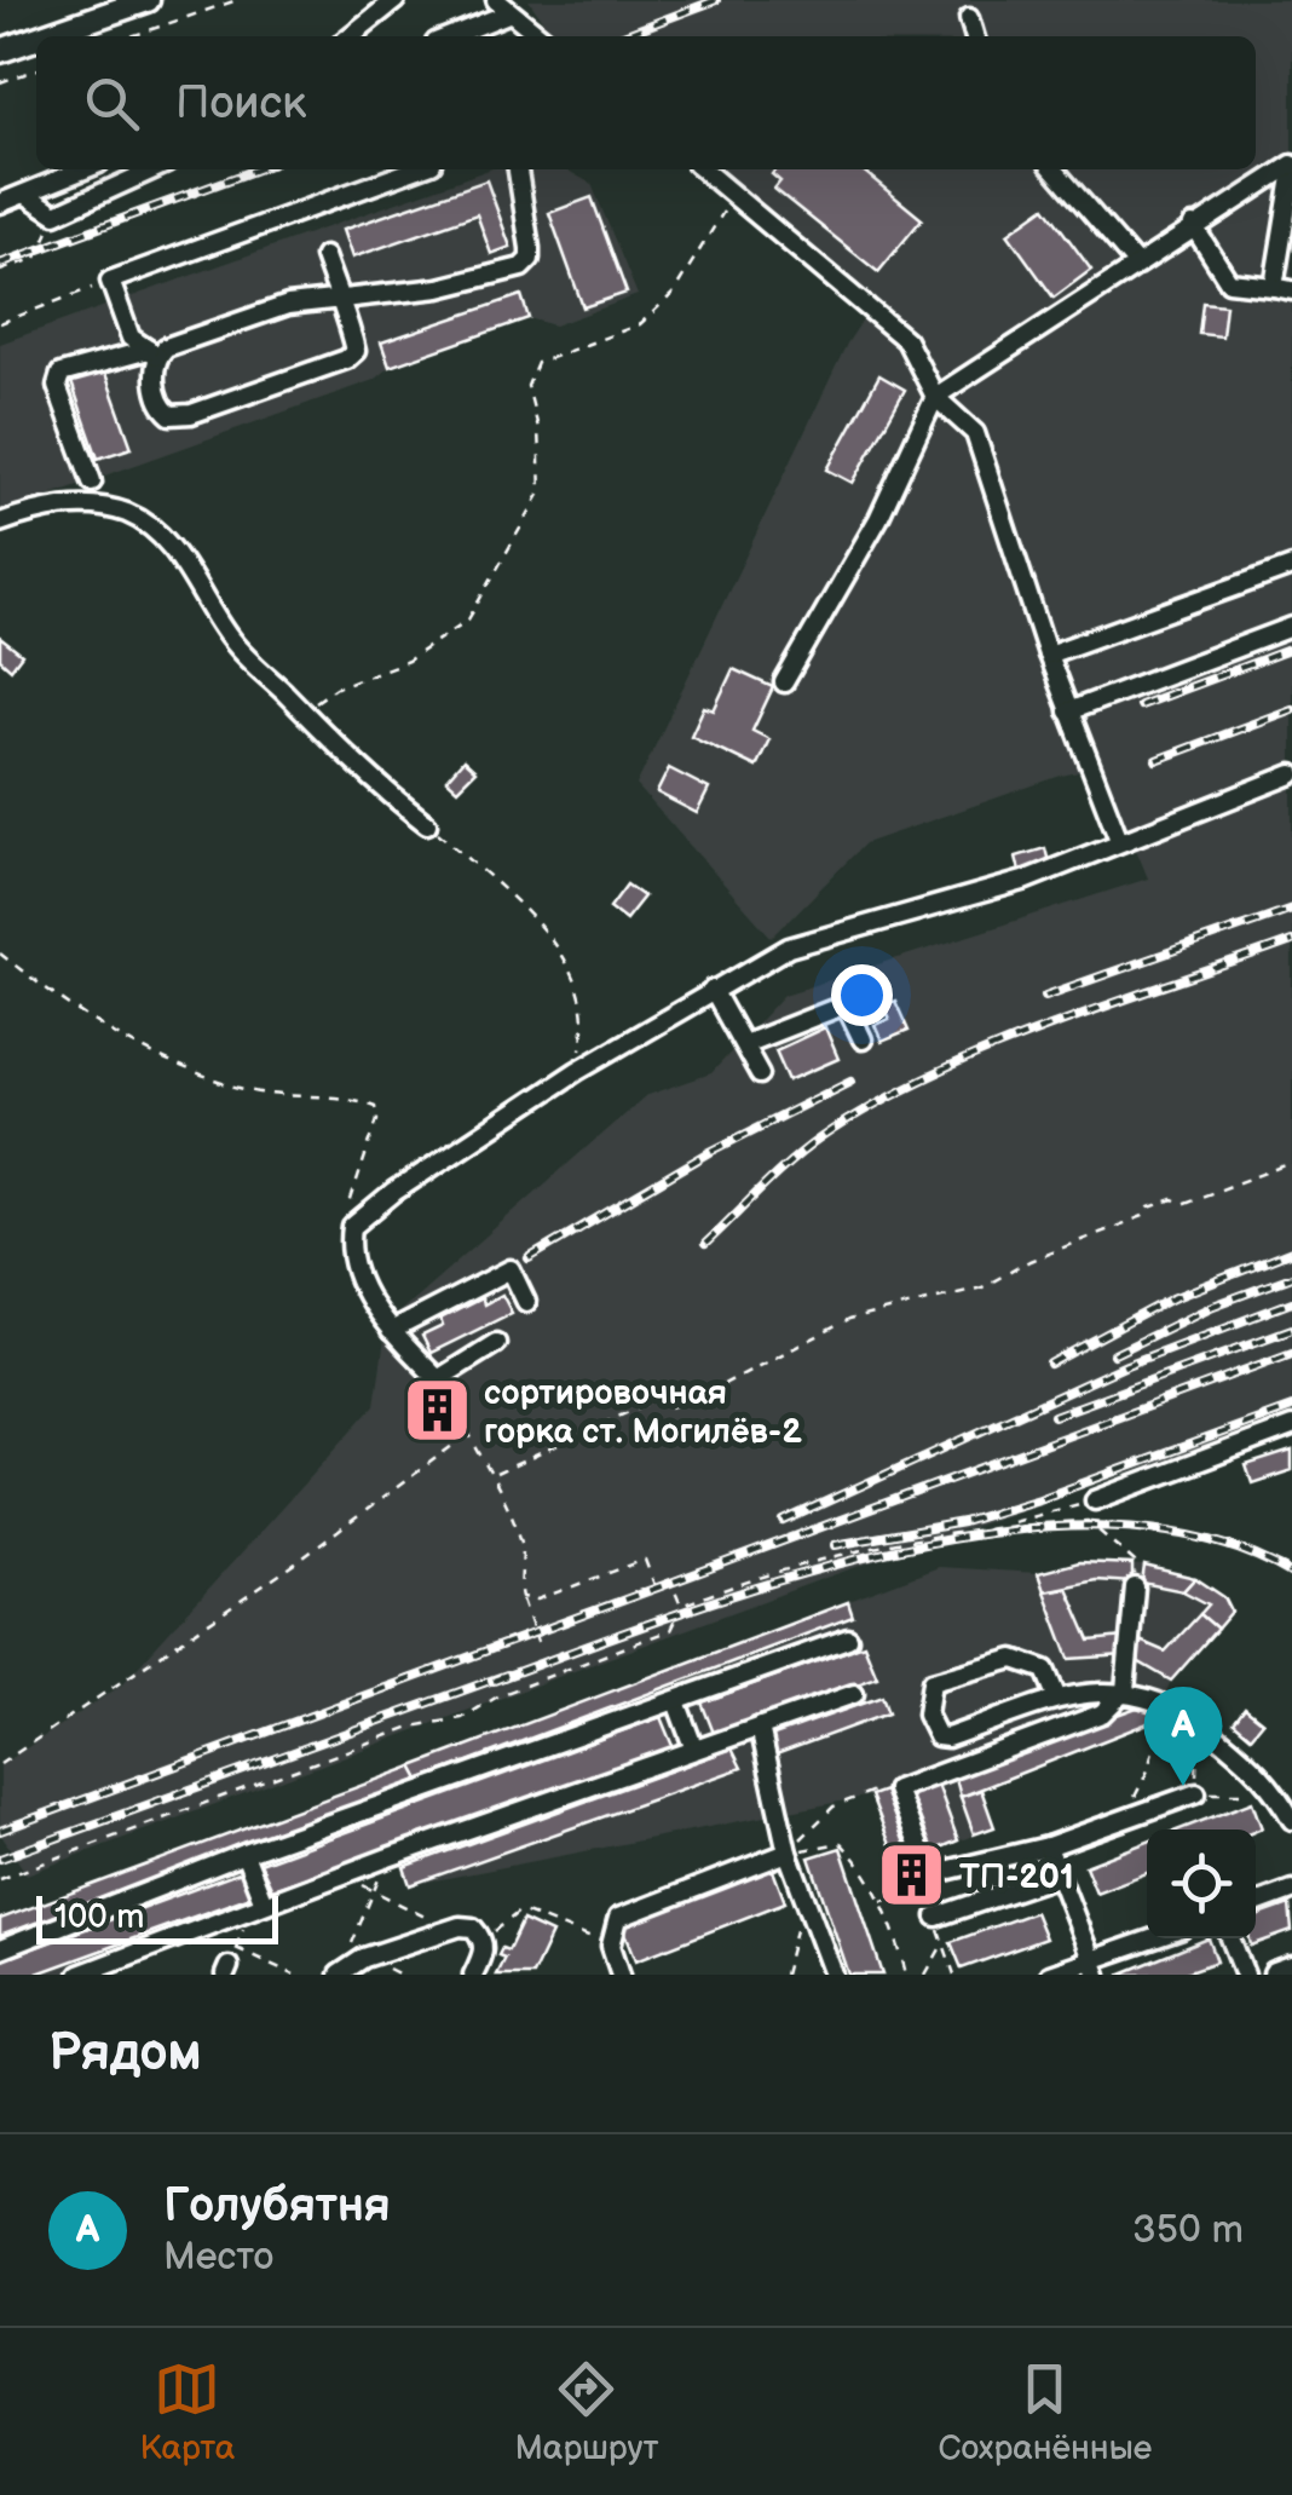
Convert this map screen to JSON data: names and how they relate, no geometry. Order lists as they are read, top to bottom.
{
  "places": {
    "building": ["сортировочная горка ст. Могилёв-2", "ТП-201"]
  },
  "scale_bar": "100 m",
  "page": {
    "search": "Поиск",
    "pins": "A",
    "scale": "100 m",
    "heading": "Рядом",
    "list": [
      {
        "mark": "A",
        "name": "Голубятня",
        "note": "Место",
        "value": "350 m"
      }
    ],
    "nav": ["Карта", "Маршрут", "Сохранённые"]
  }
}
